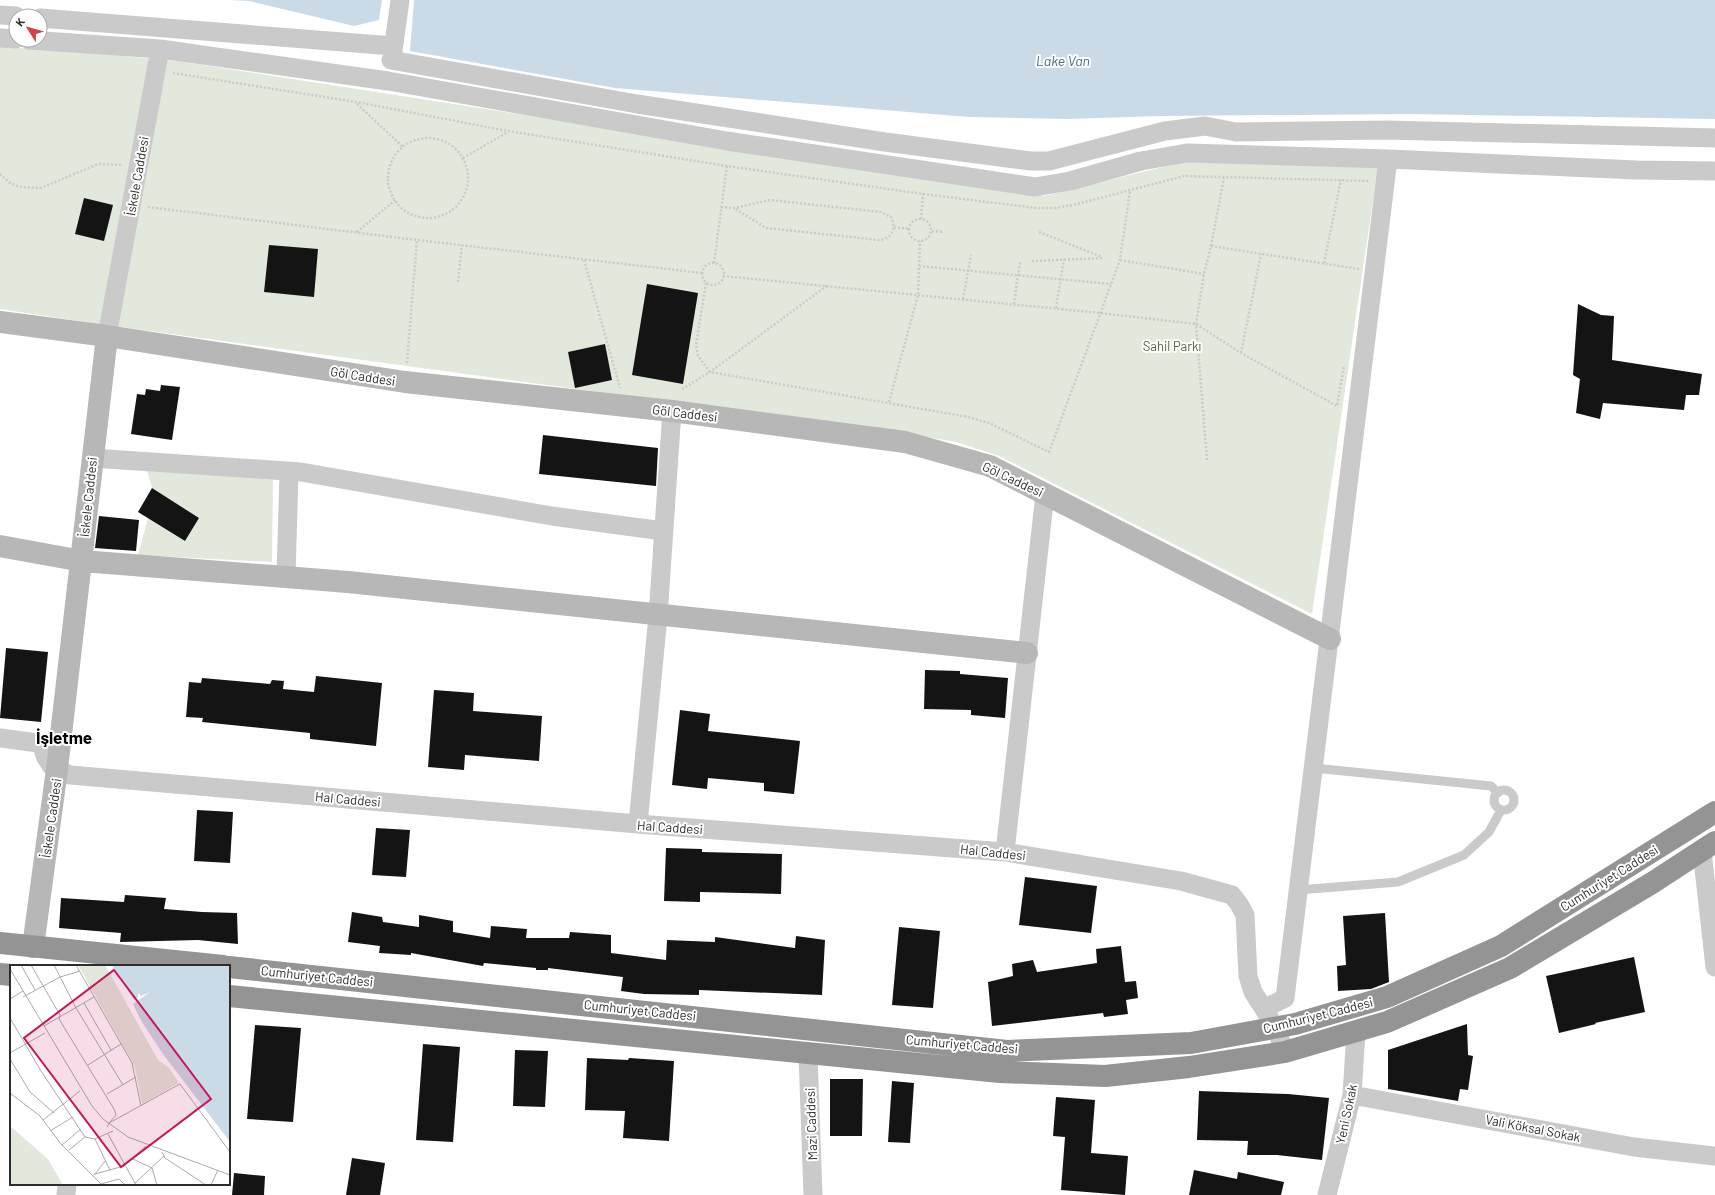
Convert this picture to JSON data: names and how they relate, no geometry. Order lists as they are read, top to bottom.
{
  "streets": {
    "highway": ["Cumhuriyet Caddesi"],
    "street": [
      "İskele Caddesi",
      "Göl Caddesi",
      "Hal Caddesi",
      "Yeni Sokak",
      "Mazi Caddesi",
      "Vali Köksal Sokak"
    ]
  },
  "crossings": [
    ["İskele Caddesi", "Göl Caddesi"],
    ["İskele Caddesi", "Hal Caddesi"],
    ["Hal Caddesi", "Cumhuriyet Caddesi"],
    ["Cumhuriyet Caddesi", "Yeni Sokak"],
    ["Cumhuriyet Caddesi", "Mazi Caddesi"],
    ["Yeni Sokak", "Vali Köksal Sokak"]
  ],
  "districts": ["İşletme"],
  "water": ["Lake Van"],
  "parks": ["Sahil Parkı"],
  "north": "top left"
}
